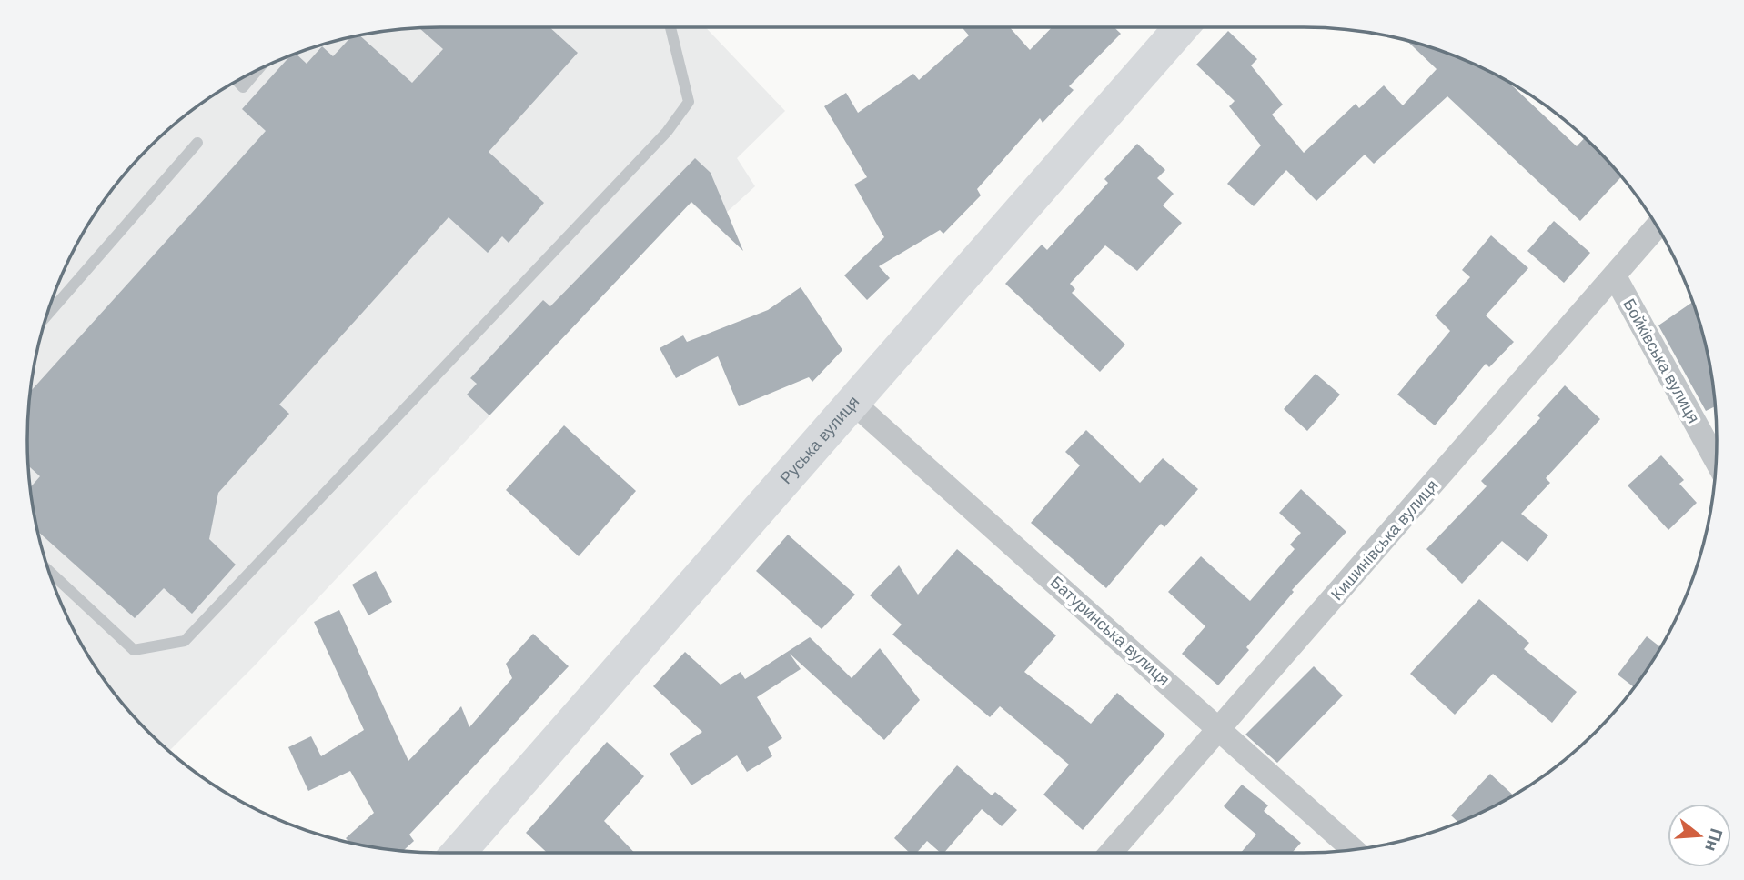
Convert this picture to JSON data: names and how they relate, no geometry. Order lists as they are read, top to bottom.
{
  "streets": {
    "main road": ["Руська вулиця"],
    "street": ["Бойківська вулиця", "Кишинівська вулиця", "Батуринська вулиця"]
  },
  "crossings": [
    ["Бойківська вулиця", "Кишинівська вулиця"],
    ["Руська вулиця", "Батуринська вулиця"],
    ["Кишинівська вулиця", "Батуринська вулиця"]
  ],
  "north": "right"
}
